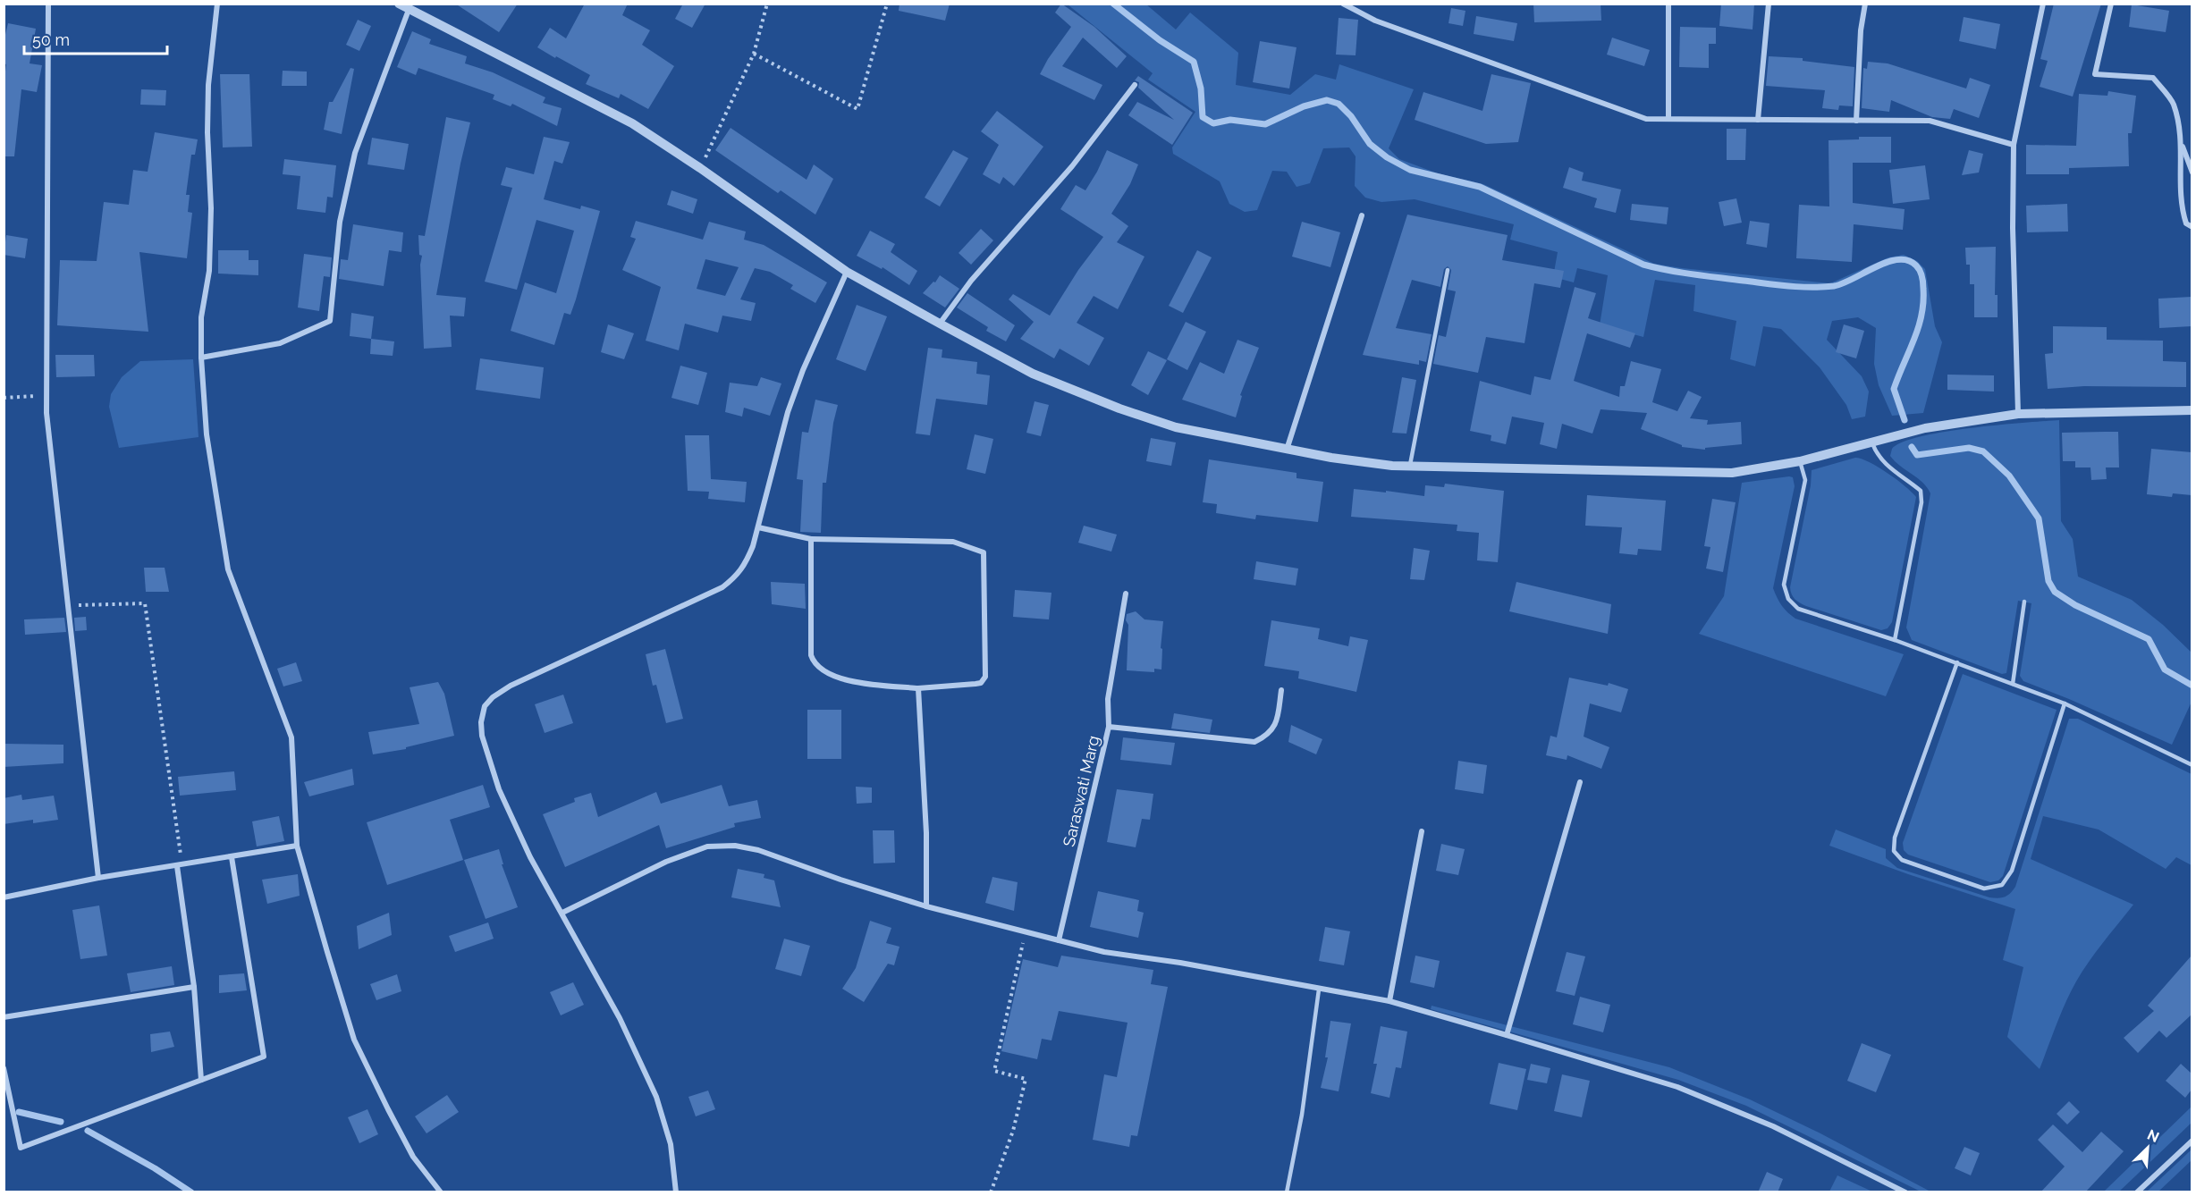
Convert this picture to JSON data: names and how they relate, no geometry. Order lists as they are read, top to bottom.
{
  "streets": {
    "street": ["Saraswati Marg"]
  },
  "scale_bar": "50 m",
  "north": "top right"
}
